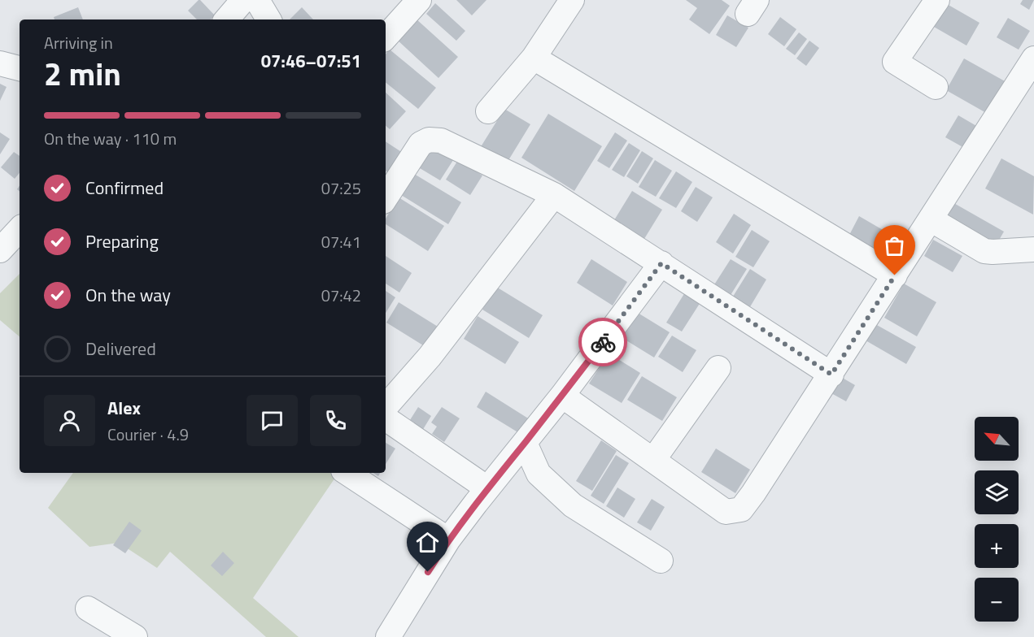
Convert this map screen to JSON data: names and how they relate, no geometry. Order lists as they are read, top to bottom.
{
  "north": "top left",
  "page": {
    "heading": ["2 min", "Arriving in", "07:46–07:51"],
    "panel": ["Alex", "Courier · 4.9"],
    "bar": "On the way · 110 m",
    "list": [
      ["Confirmed", "07:25"],
      ["Preparing", "07:41"],
      ["On the way", "07:42"],
      "Delivered"
    ],
    "map_buttons": ["+", "−"]
  }
}
